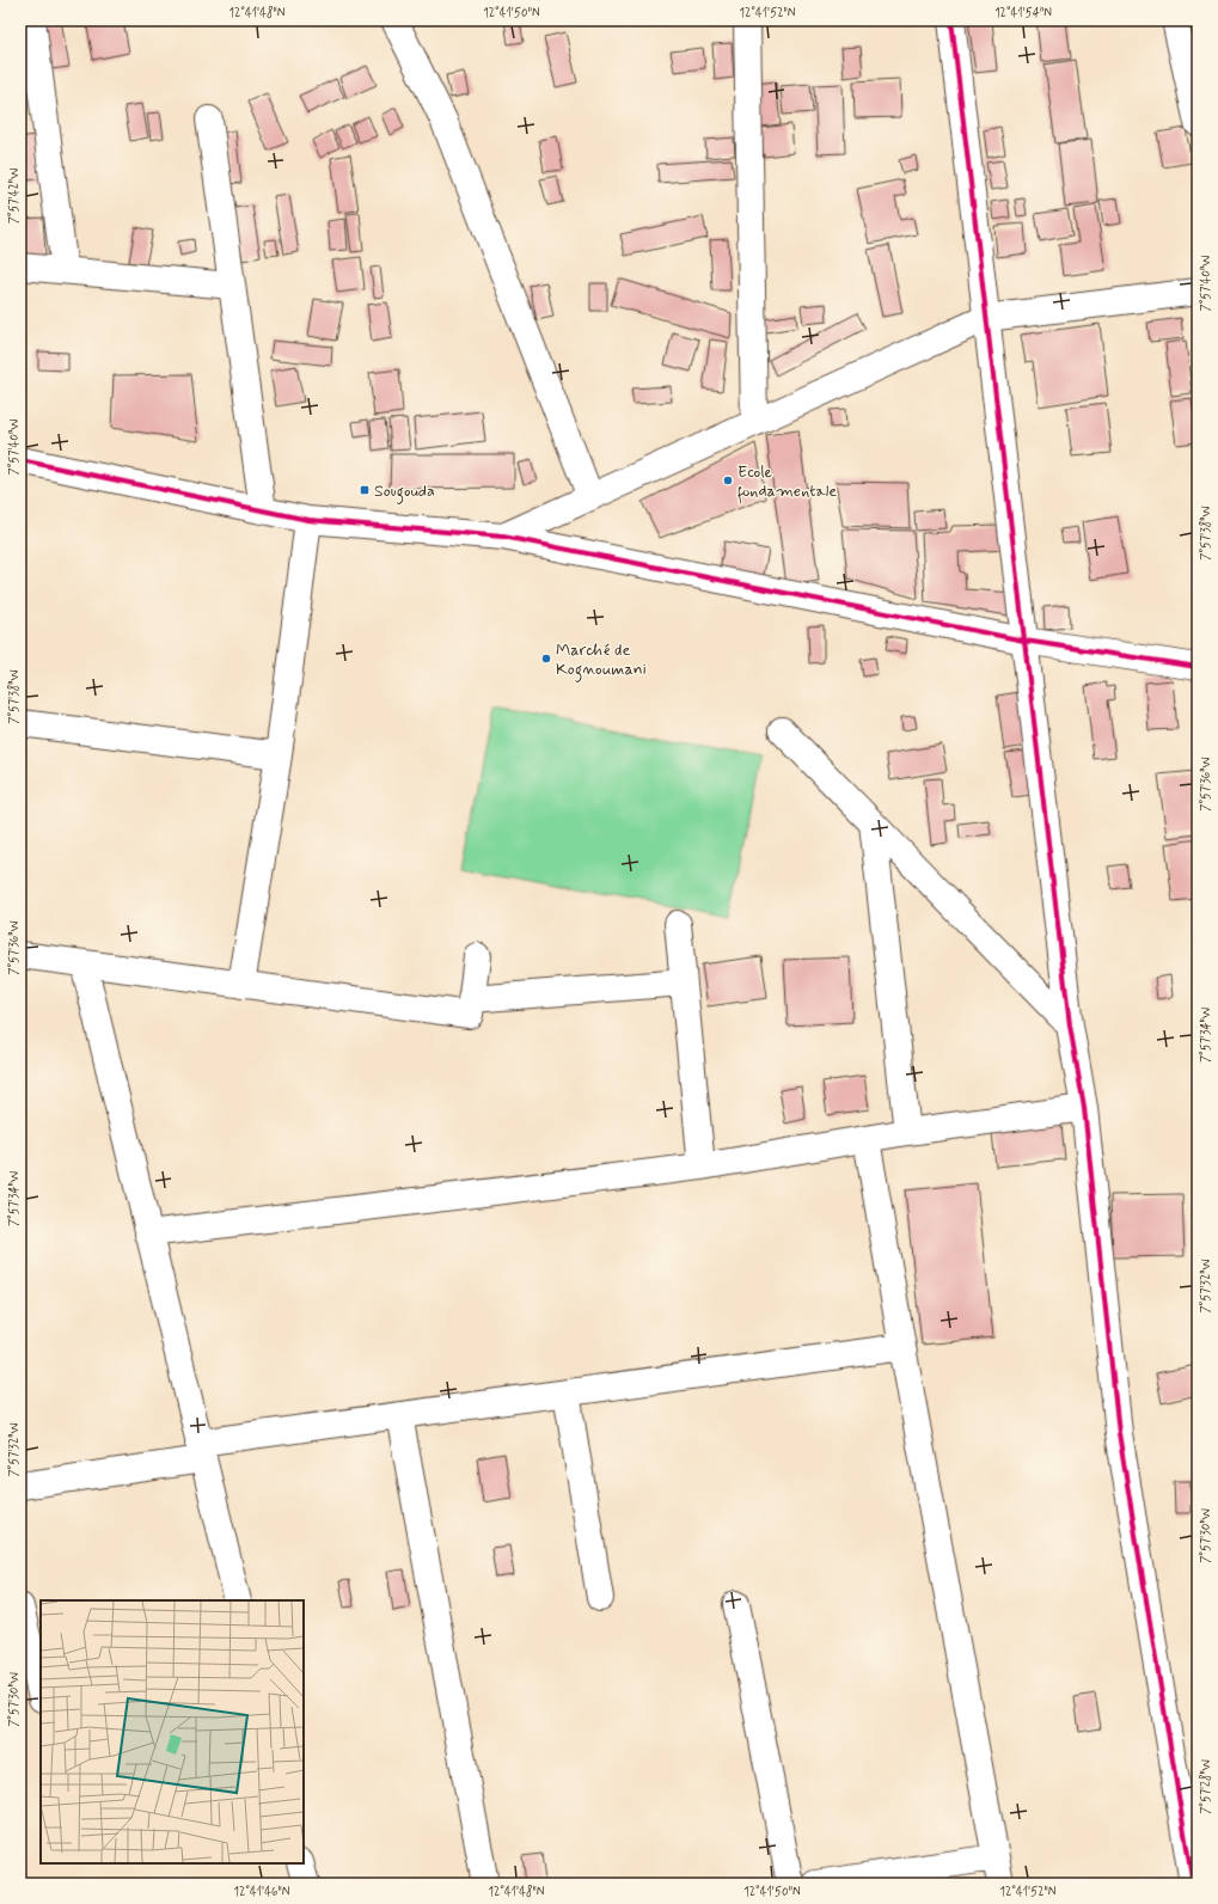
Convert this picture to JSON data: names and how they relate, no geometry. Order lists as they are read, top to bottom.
{
  "places": {
    "other": ["Ecole fondamentale", "Marché de Kognoumani"],
    "transit": ["Sougouda"]
  },
  "coordinates": [
    "12°41'48\"N",
    "12°41'50\"N",
    "12°41'52\"N",
    "12°41'54\"N",
    "7°57'42\"W",
    "7°57'40\"W",
    "7°57'38\"W",
    "7°57'36\"W",
    "7°57'34\"W",
    "7°57'32\"W",
    "7°57'30\"W",
    "7°57'28\"W",
    "12°41'46\"N"
  ]
}
